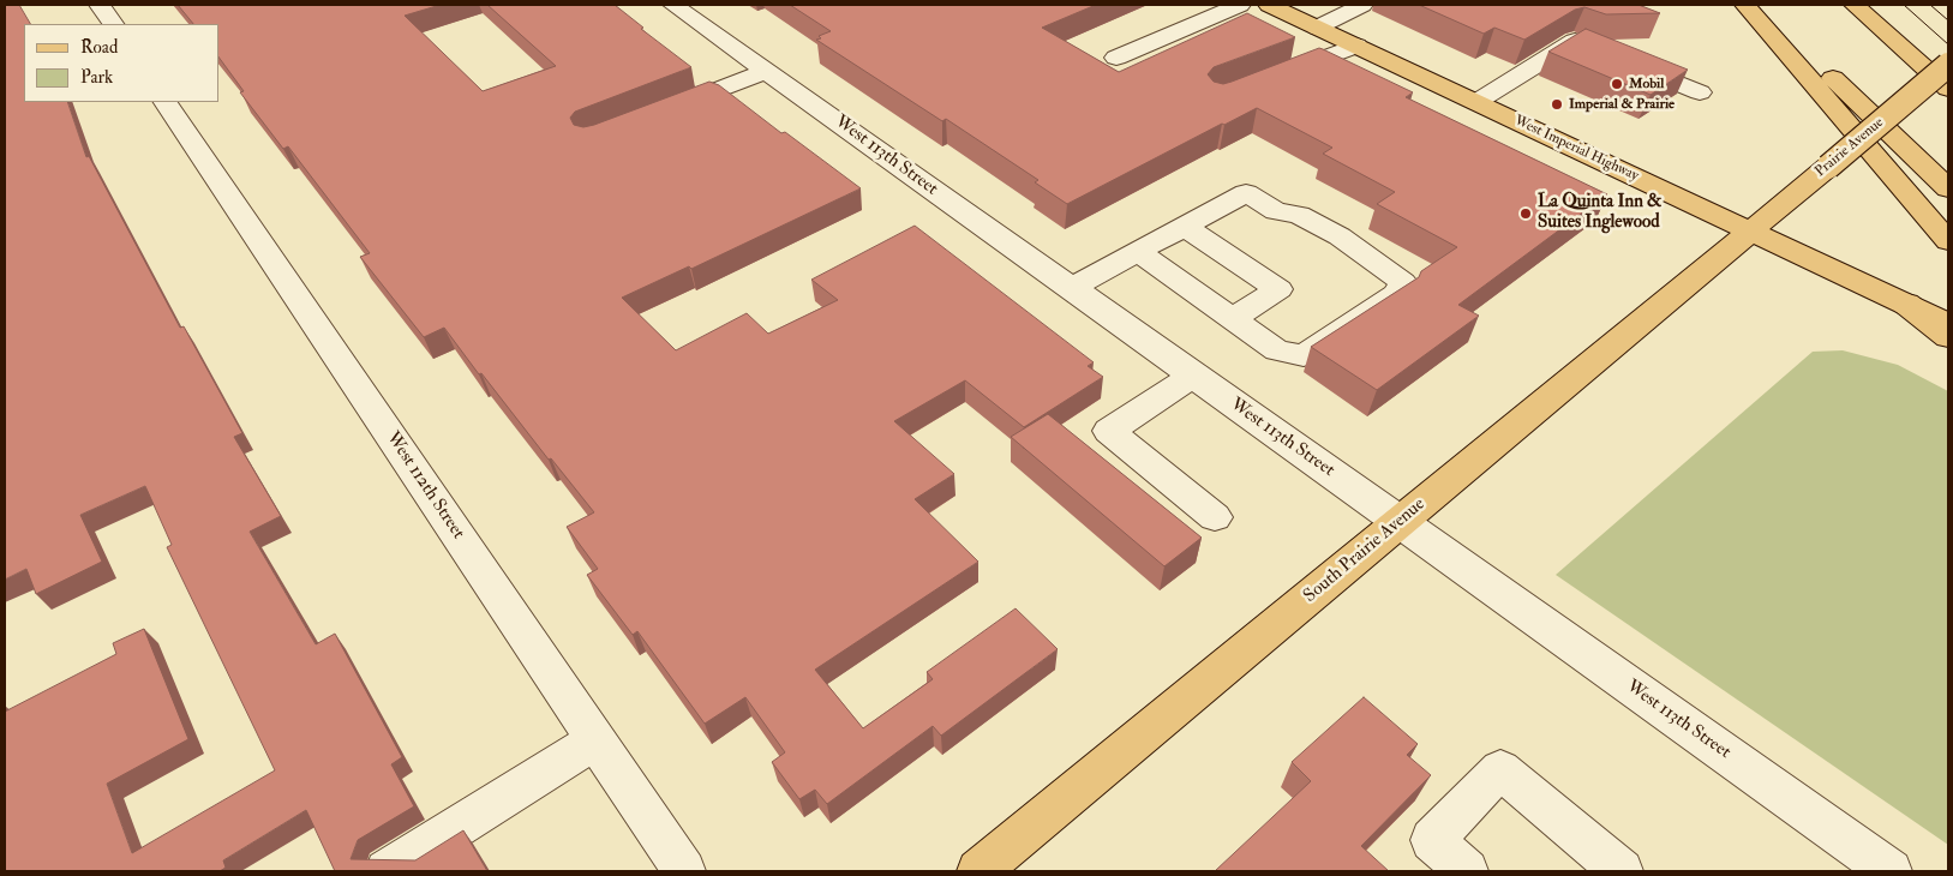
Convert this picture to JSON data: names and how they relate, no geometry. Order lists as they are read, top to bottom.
{
  "streets": {
    "main road": ["Prairie Avenue", "West Imperial Highway", "South Prairie Avenue"],
    "street": ["West 113th Street", "West 112th Street"]
  },
  "crossings": [
    ["Prairie Avenue", "West Imperial Highway"],
    ["Prairie Avenue", "South Prairie Avenue"],
    ["West Imperial Highway", "South Prairie Avenue"],
    ["West 113th Street", "South Prairie Avenue"]
  ],
  "places": ["Mobil", "Imperial & Prairie", "La Quinta Inn & Suites Inglewood"],
  "legend": ["Road", "Park"]
}
